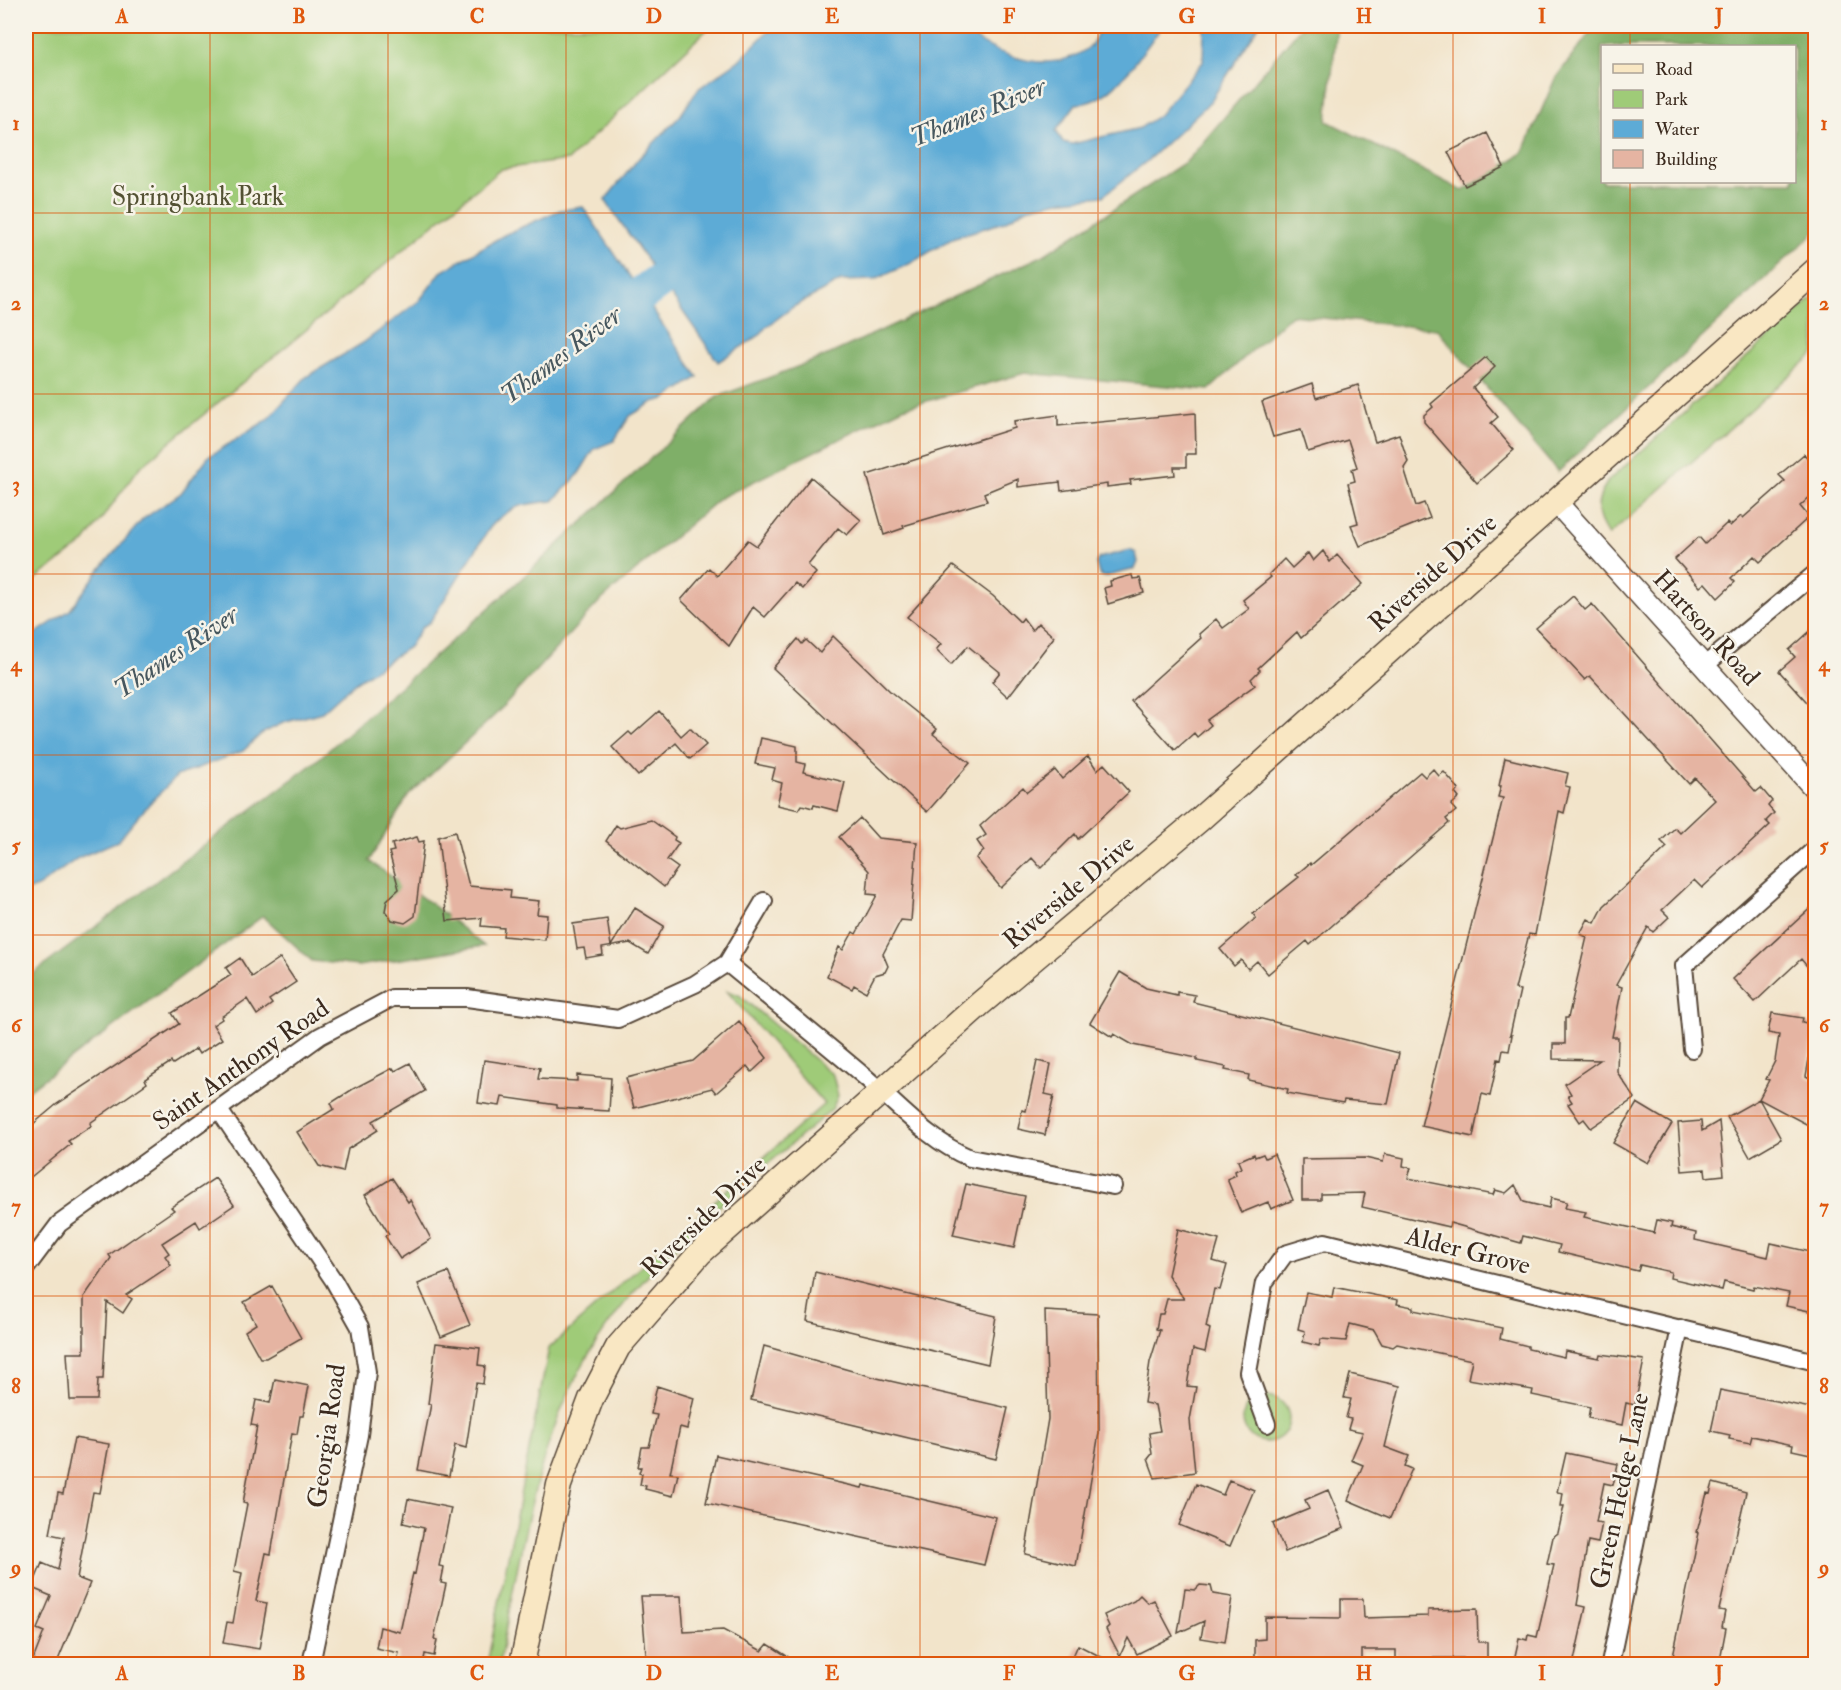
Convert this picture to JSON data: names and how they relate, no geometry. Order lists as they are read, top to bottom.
{
  "streets": {
    "main road": ["Riverside Drive"],
    "street": [
      "Hartson Road",
      "Saint Anthony Road",
      "Alder Grove",
      "Georgia Road",
      "Green Hedge Lane"
    ]
  },
  "crossings": [
    ["Riverside Drive", "Hartson Road"],
    ["Saint Anthony Road", "Georgia Road"],
    ["Alder Grove", "Green Hedge Lane"]
  ],
  "water": ["Thames River"],
  "parks": ["Springbank Park"],
  "legend": [
    "Road",
    "Park",
    "Water",
    "Building"
  ],
  "grid": {
    "columns": [
      "A",
      "B",
      "C",
      "D",
      "E",
      "F",
      "G",
      "H",
      "I",
      "J"
    ],
    "rows": [
      "1",
      "2",
      "3",
      "4",
      "5",
      "6",
      "7",
      "8",
      "9"
    ]
  }
}
